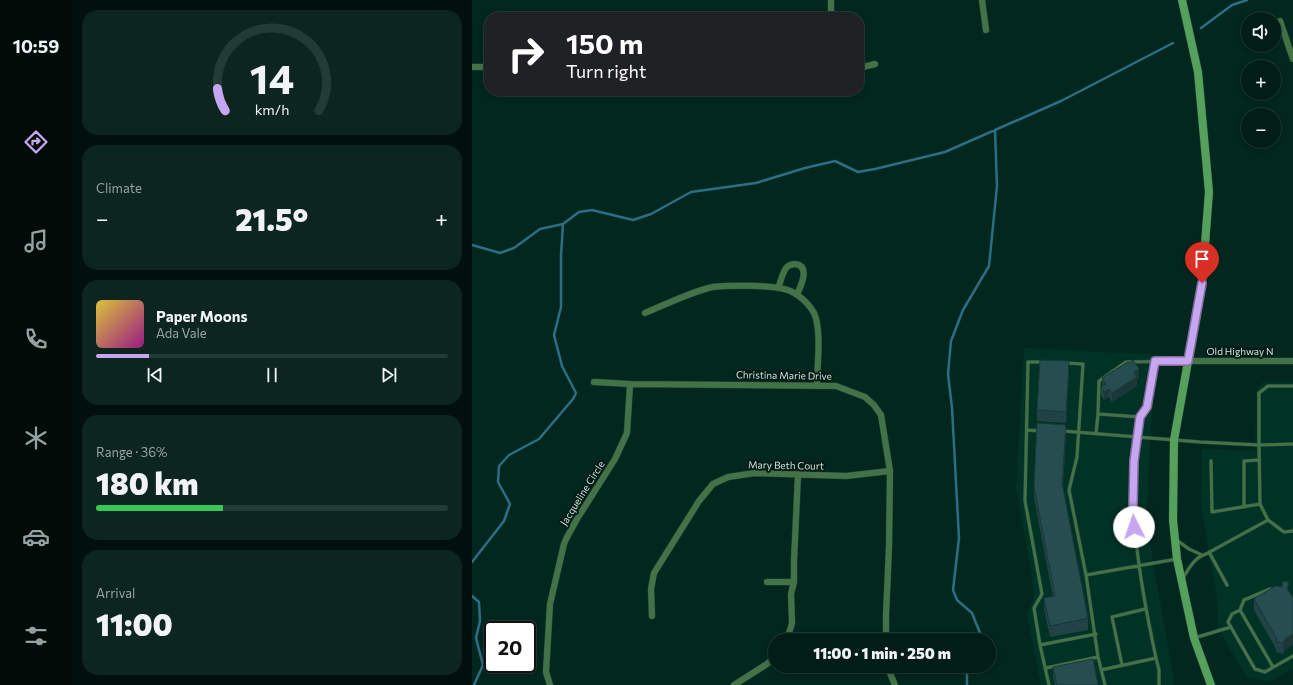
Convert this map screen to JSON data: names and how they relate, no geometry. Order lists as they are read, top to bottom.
{
  "streets": {
    "street": [
      "Old Highway N",
      "Christina Marie Drive",
      "Mary Beth Court",
      "Jacqueline Circle"
    ]
  },
  "crossings": [
    ["Christina Marie Drive", "Mary Beth Court"],
    ["Christina Marie Drive", "Jacqueline Circle"]
  ],
  "page": {
    "tabs": "10:59",
    "map_buttons": ["+", "−"],
    "turn": ["150 m", "Turn right"],
    "tile": [
      "Climate",
      ["Range · 36%", "180 km"],
      ["Arrival", "11:00"]
    ],
    "heat": ["−", "21.5°", "+"],
    "song": ["Paper Moons", "Ada Vale"],
    "limit": "20",
    "trip": "11:00 · 1 min · 250 m",
    "gauge": ["14", "km/h"]
  }
}
